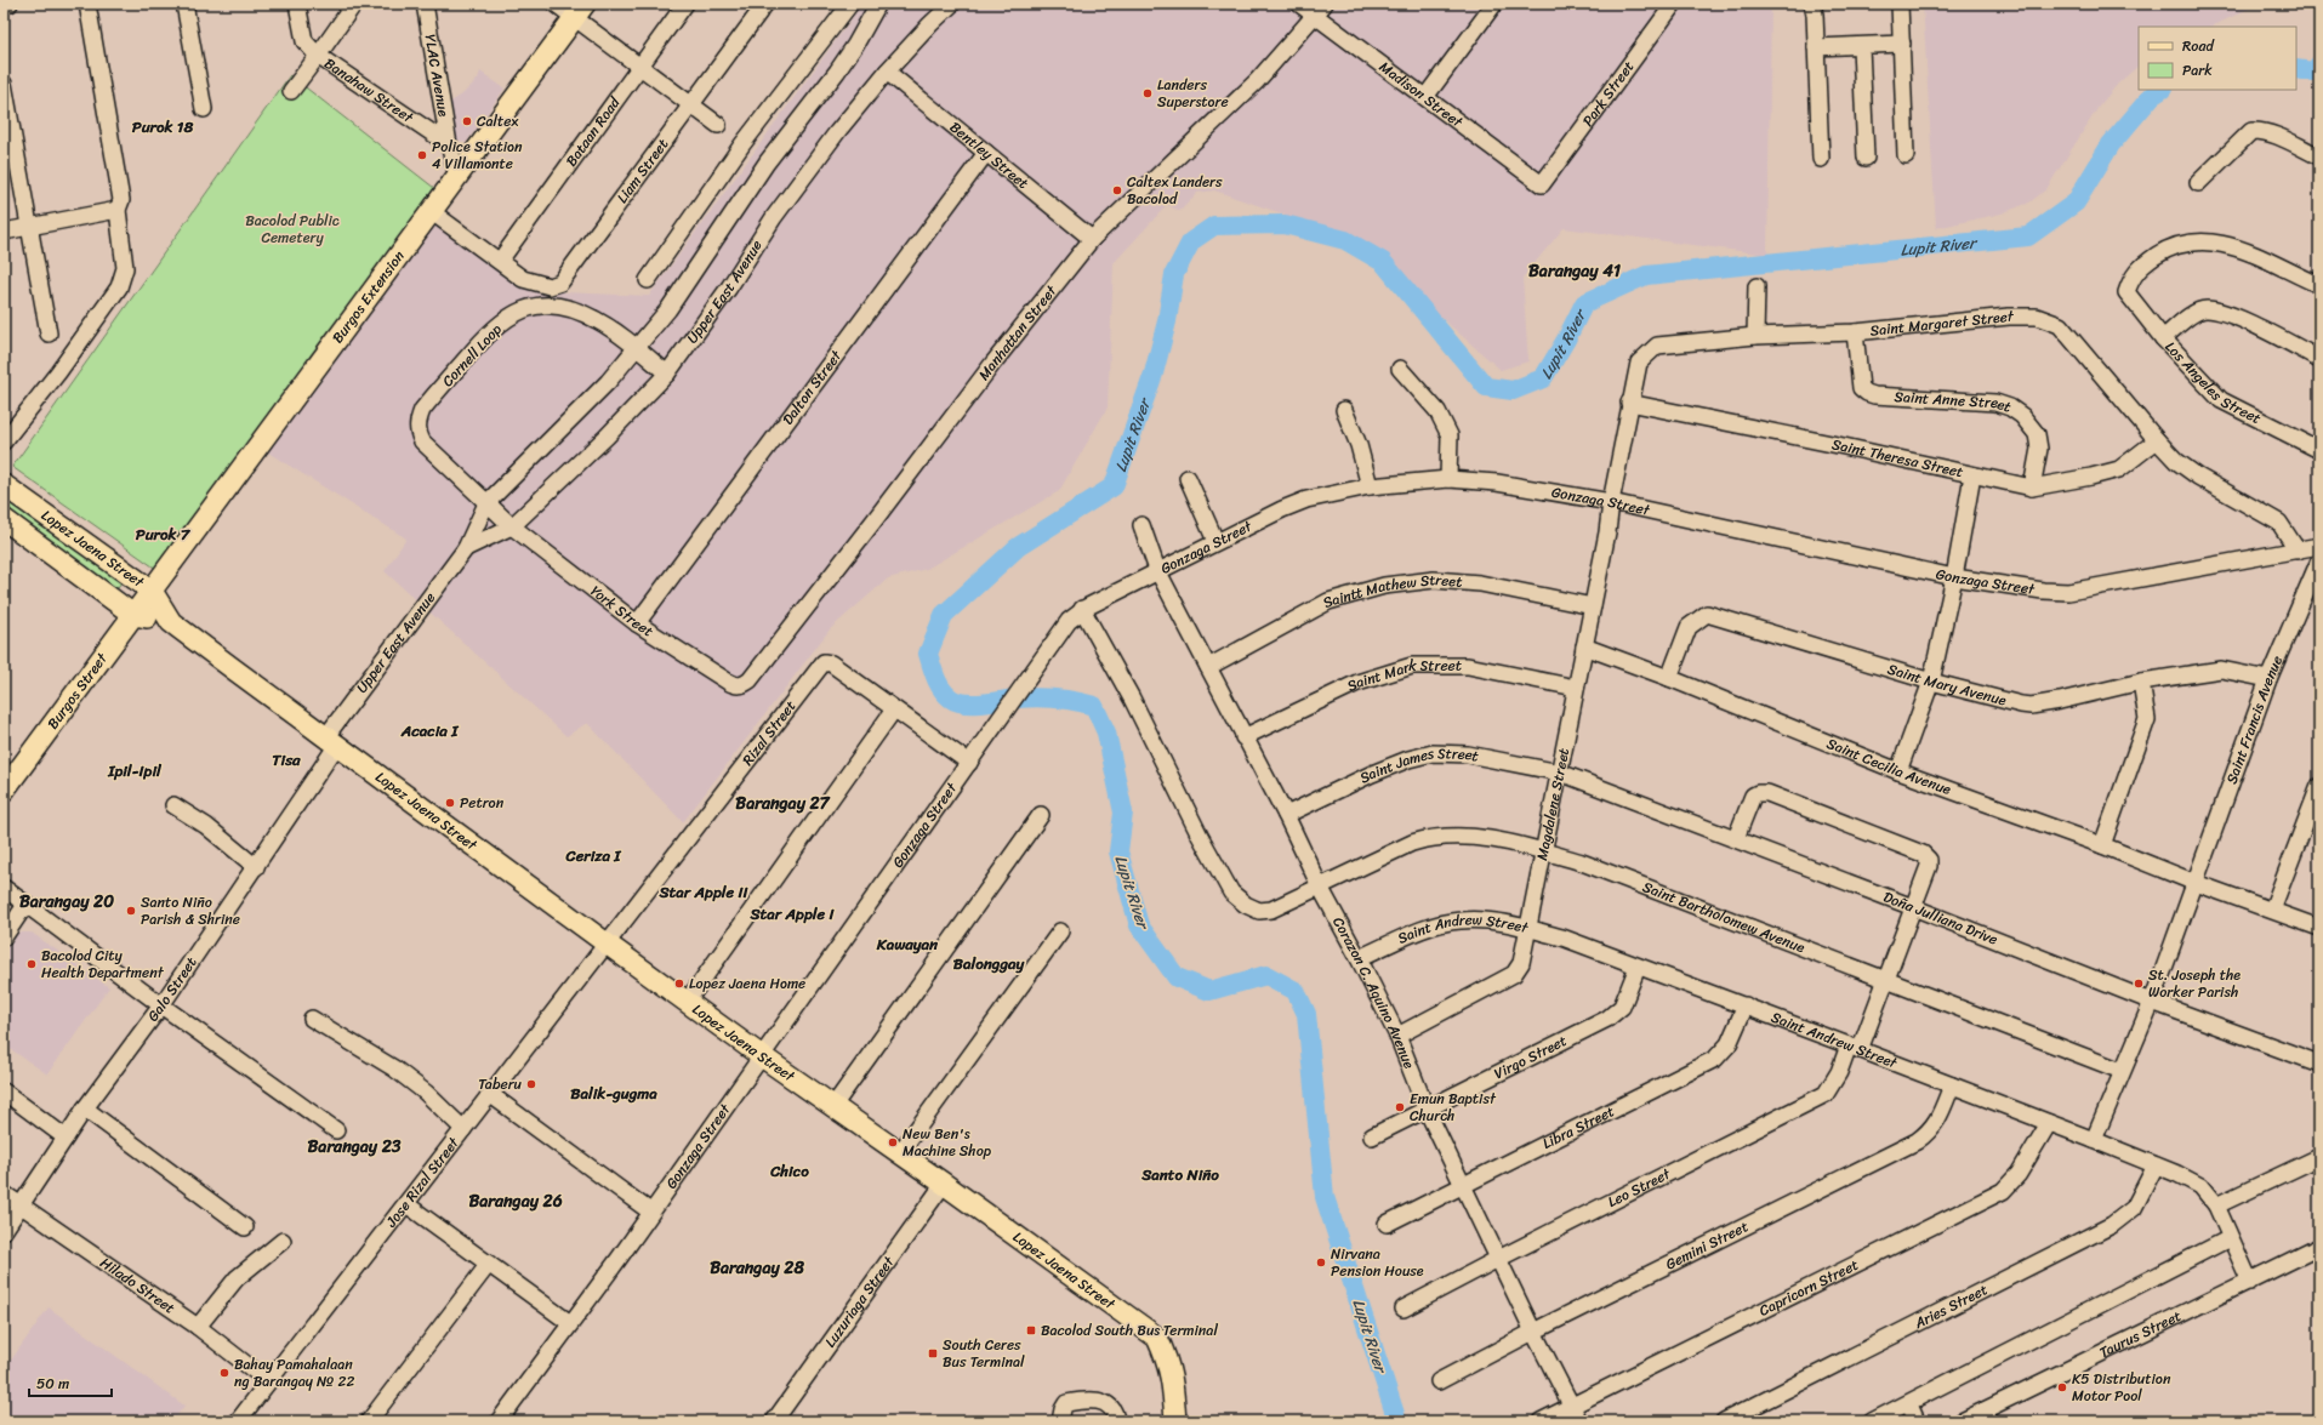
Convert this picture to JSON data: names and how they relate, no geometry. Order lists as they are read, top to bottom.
{
  "streets": {
    "main road": ["Burgos Extension", "Lopez Jaena Street", "Burgos Street"],
    "street": [
      "YLAC Avenue",
      "Banahaw Street",
      "Madison Street",
      "Park Street",
      "Bataan Road",
      "Bentley Street",
      "Liam Street",
      "Upper East Avenue",
      "Saint Margaret Street",
      "Manhattan Street",
      "Cornell Loop",
      "Los Angeles Street",
      "Dalton Street",
      "Saint Anne Street",
      "Saint Theresa Street",
      "Gonzaga Street",
      "Saintt Mathew Street",
      "York Street",
      "Saint Mark Street",
      "Saint Mary Avenue",
      "Saint Francis Avenue",
      "Rizal Street",
      "Saint Cecilia Avenue",
      "Saint James Street",
      "Magdalene Street",
      "Saint Bartholomew Avenue",
      "Doña Julliana Drive",
      "Saint Andrew Street",
      "Galo Street",
      "Corazon C. Aquino Avenue",
      "Virgo Street",
      "Libra Street",
      "Jose Rizal Street",
      "Leo Street",
      "Gemini Street",
      "Hilado Street",
      "Capricorn Street",
      "Luzuriaga Street",
      "Aries Street",
      "Taurus Street"
    ]
  },
  "crossings": [
    ["YLAC Avenue", "Banahaw Street"],
    ["YLAC Avenue", "Burgos Extension"],
    ["Madison Street", "Park Street"],
    ["Madison Street", "Manhattan Street"],
    ["Bataan Road", "Liam Street"],
    ["Bentley Street", "Upper East Avenue"],
    ["Bentley Street", "Manhattan Street"],
    ["Bentley Street", "Dalton Street"],
    ["Upper East Avenue", "Cornell Loop"],
    ["Upper East Avenue", "Lopez Jaena Street"],
    ["Upper East Avenue", "York Street"],
    ["Upper East Avenue", "Galo Street"],
    ["Burgos Extension", "Lopez Jaena Street"],
    ["Burgos Extension", "Burgos Street"],
    ["Saint Margaret Street", "Saint Anne Street"],
    ["Saint Margaret Street", "Saint Theresa Street"],
    ["Saint Margaret Street", "Gonzaga Street"],
    ["Saint Margaret Street", "Magdalene Street"],
    ["Manhattan Street", "York Street"],
    ["Cornell Loop", "York Street"],
    ["Dalton Street", "York Street"],
    ["Saint Anne Street", "Saint Theresa Street"],
    ["Gonzaga Street", "Lopez Jaena Street"],
    ["Gonzaga Street", "Rizal Street"],
    ["Gonzaga Street", "Magdalene Street"],
    ["Gonzaga Street", "Saint Bartholomew Avenue"],
    ["Gonzaga Street", "Corazon C. Aquino Avenue"],
    ["Lopez Jaena Street", "Burgos Street"],
    ["Lopez Jaena Street", "Rizal Street"],
    ["Lopez Jaena Street", "Galo Street"],
    ["Lopez Jaena Street", "Jose Rizal Street"],
    ["Lopez Jaena Street", "Luzuriaga Street"],
    ["Saintt Mathew Street", "Magdalene Street"],
    ["Saintt Mathew Street", "Corazon C. Aquino Avenue"],
    ["Saint Mark Street", "Magdalene Street"],
    ["Saint Mark Street", "Corazon C. Aquino Avenue"],
    ["Saint Mary Avenue", "Saint Francis Avenue"],
    ["Saint Mary Avenue", "Saint Cecilia Avenue"],
    ["Saint Francis Avenue", "Saint Cecilia Avenue"],
    ["Saint Francis Avenue", "Saint Bartholomew Avenue"],
    ["Saint Francis Avenue", "Doña Julliana Drive"],
    ["Saint Francis Avenue", "Saint Andrew Street"],
    ["Rizal Street", "Jose Rizal Street"],
    ["Saint Cecilia Avenue", "Magdalene Street"],
    ["Saint James Street", "Magdalene Street"],
    ["Saint James Street", "Doña Julliana Drive"],
    ["Saint James Street", "Corazon C. Aquino Avenue"],
    ["Magdalene Street", "Saint Bartholomew Avenue"],
    ["Magdalene Street", "Doña Julliana Drive"],
    ["Magdalene Street", "Saint Andrew Street"],
    ["Magdalene Street", "Corazon C. Aquino Avenue"],
    ["Saint Bartholomew Avenue", "Corazon C. Aquino Avenue"],
    ["Saint Bartholomew Avenue", "Leo Street"],
    ["Doña Julliana Drive", "Leo Street"],
    ["Saint Andrew Street", "Corazon C. Aquino Avenue"],
    ["Saint Andrew Street", "Virgo Street"],
    ["Saint Andrew Street", "Libra Street"],
    ["Saint Andrew Street", "Leo Street"],
    ["Saint Andrew Street", "Gemini Street"],
    ["Saint Andrew Street", "Capricorn Street"],
    ["Saint Andrew Street", "Aries Street"],
    ["Saint Andrew Street", "Taurus Street"],
    ["Galo Street", "Hilado Street"],
    ["Corazon C. Aquino Avenue", "Virgo Street"],
    ["Corazon C. Aquino Avenue", "Libra Street"],
    ["Corazon C. Aquino Avenue", "Leo Street"],
    ["Corazon C. Aquino Avenue", "Gemini Street"],
    ["Corazon C. Aquino Avenue", "Capricorn Street"],
    ["Jose Rizal Street", "Hilado Street"]
  ],
  "districts": [
    "Purok 18",
    "Barangay 41",
    "Purok 7",
    "Acacia I",
    "Tisa",
    "Ipil-Ipil",
    "Barangay 27",
    "Ceriza I",
    "Star Apple II",
    "Barangay 20",
    "Star Apple I",
    "Kawayan",
    "Balonggay",
    "Balik-gugma",
    "Barangay 23",
    "Chico",
    "Santo Niño",
    "Barangay 26",
    "Barangay 28"
  ],
  "water": ["Lupit River"],
  "parks": ["Bacolod Public Cemetery"],
  "places": {
    "other": [
      "Landers Superstore",
      "Caltex",
      "Police Station 4 Villamonte",
      "Caltex Landers Bacolod",
      "Petron",
      "Santo Niño Parish & Shrine",
      "Bacolod City Health Department",
      "Lopez Jaena Home",
      "St. Joseph the Worker Parish",
      "Taberu",
      "Emun Baptist Church",
      "New Ben's Machine Shop",
      "Nirvana Pension House",
      "Bahay Pamahalaan ng Barangay № 22",
      "K5 Distribution Motor Pool"
    ],
    "transit": ["Bacolod South Bus Terminal", "South Ceres Bus Terminal"]
  },
  "legend": ["Road", "Park"],
  "scale_bar": "50 m"
}
